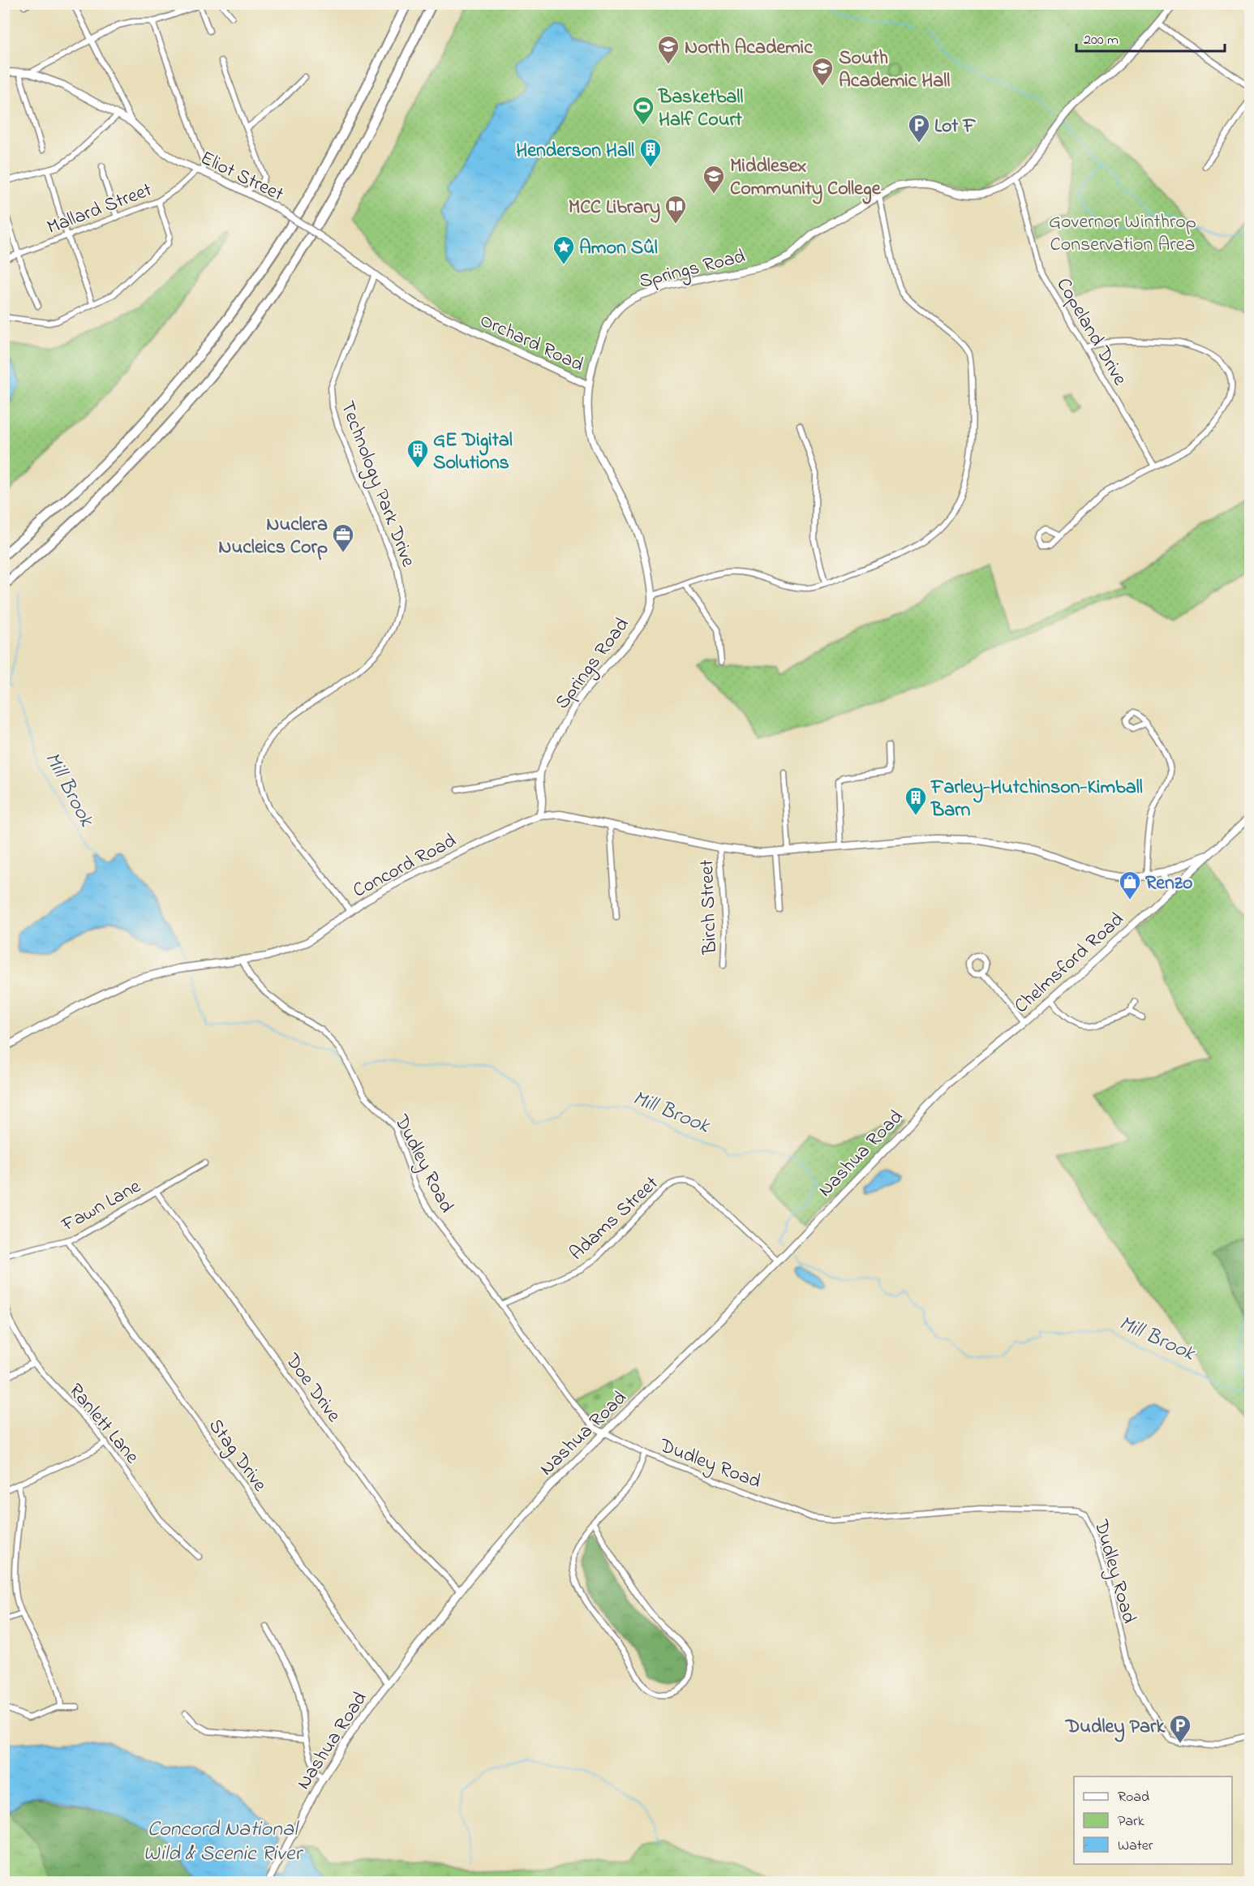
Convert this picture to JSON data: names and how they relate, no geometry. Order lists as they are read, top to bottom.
{
  "streets": {
    "main road": [
      "Eliot Street",
      "Springs Road",
      "Orchard Road",
      "Concord Road",
      "Chelmsford Road",
      "Nashua Road"
    ],
    "street": [
      "Mallard Street",
      "Copeland Drive",
      "Technology Park Drive",
      "Birch Street",
      "Dudley Road",
      "Fawn Lane",
      "Adams Street",
      "Doe Drive",
      "Ranlett Lane",
      "Stag Drive"
    ]
  },
  "crossings": [
    ["Eliot Street", "Mallard Street"],
    ["Eliot Street", "Orchard Road"],
    ["Eliot Street", "Technology Park Drive"],
    ["Springs Road", "Copeland Drive"],
    ["Springs Road", "Orchard Road"],
    ["Springs Road", "Concord Road"],
    ["Technology Park Drive", "Concord Road"],
    ["Concord Road", "Birch Street"],
    ["Concord Road", "Chelmsford Road"],
    ["Concord Road", "Dudley Road"],
    ["Chelmsford Road", "Nashua Road"],
    ["Nashua Road", "Dudley Road"],
    ["Nashua Road", "Adams Street"],
    ["Nashua Road", "Doe Drive"],
    ["Nashua Road", "Stag Drive"],
    ["Dudley Road", "Adams Street"],
    ["Fawn Lane", "Doe Drive"],
    ["Fawn Lane", "Stag Drive"]
  ],
  "water": ["Mill Brook", "Concord National Wild & Scenic River"],
  "parks": ["Governor Winthrop Conservation Area"],
  "places": {
    "school or university": ["North Academic", "South Academic Hall", "Middlesex Community College"],
    "sports": ["Basketball Half Court"],
    "parking": ["Lot F", "Dudley Park"],
    "building": ["Henderson Hall", "GE Digital Solutions", "Farley-Hutchinson-Kimball Barn"],
    "library": ["MCC Library"],
    "place": ["Amon Sûl"],
    "office": ["Nuclera Nucleics Corp"],
    "shop": ["Renzo"]
  },
  "legend": ["Road", "Park", "Water"],
  "scale_bar": "200 m"
}
